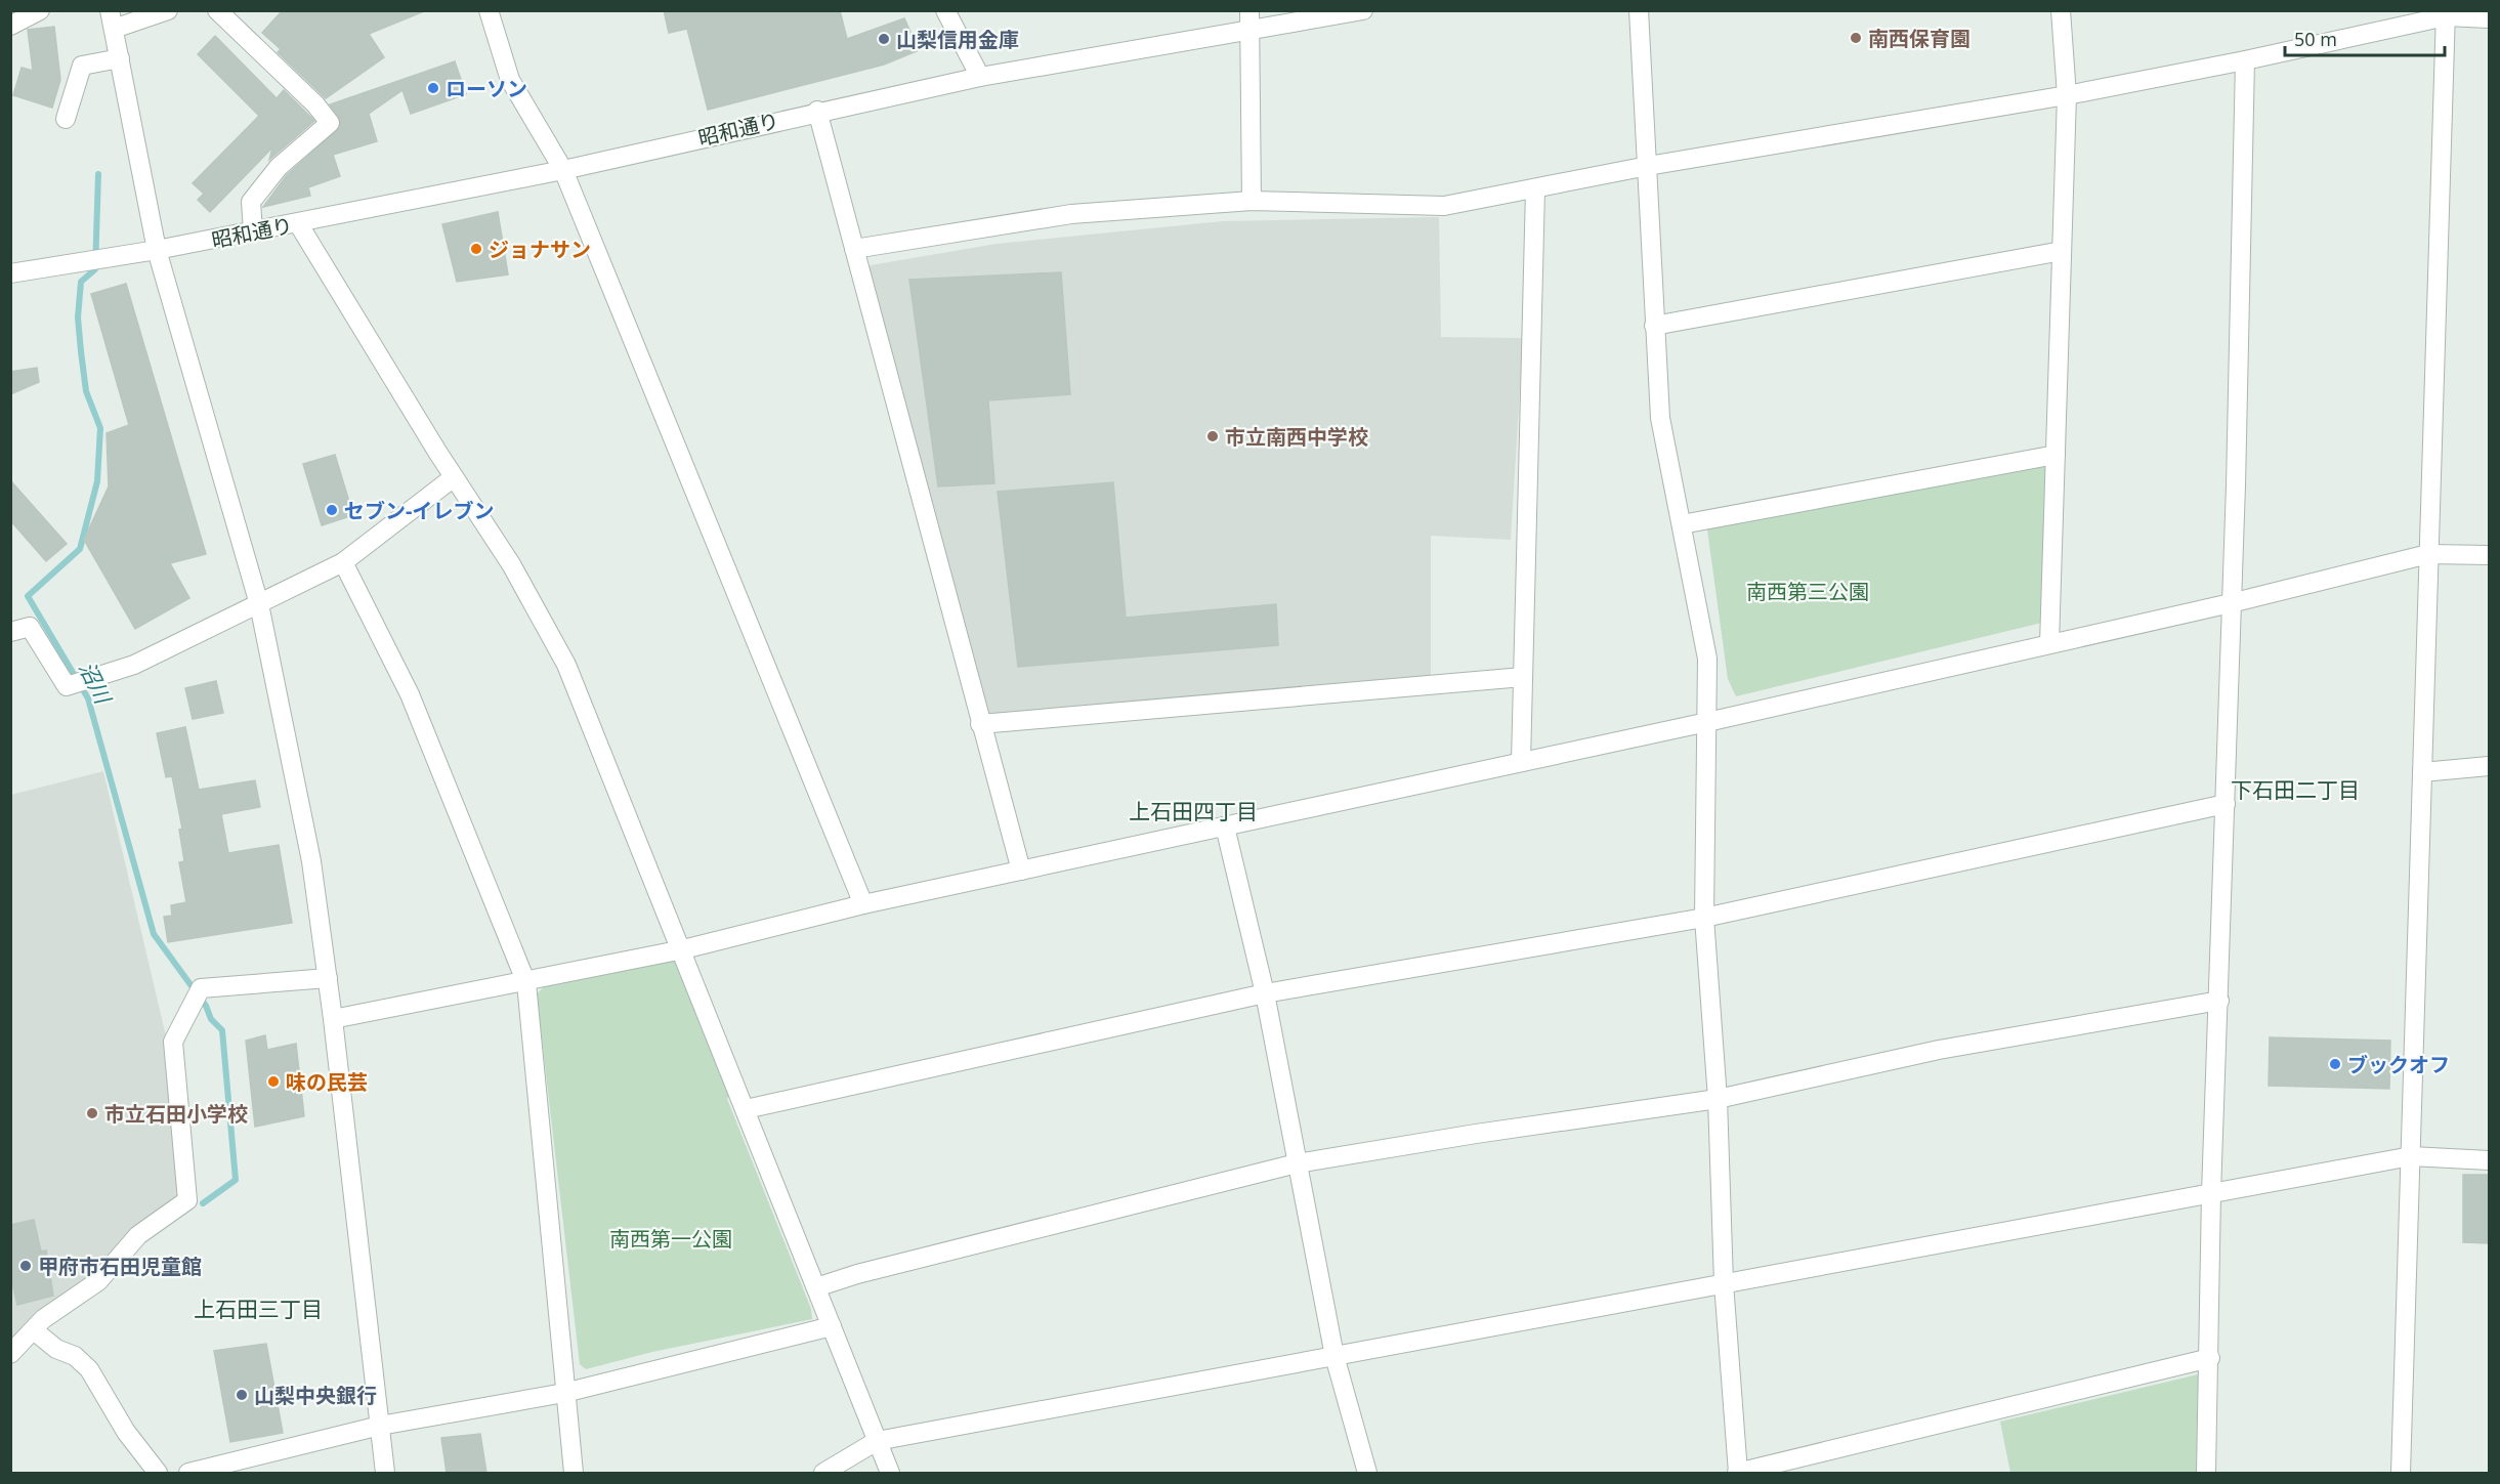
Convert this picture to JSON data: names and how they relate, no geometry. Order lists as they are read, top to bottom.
{
  "streets": {
    "street": ["昭和通り"]
  },
  "districts": ["下石田二丁目", "上石田四丁目", "上石田三丁目"],
  "water": ["沼川"],
  "parks": ["南西第三公園", "南西第一公園"],
  "places": [
    "南西保育園",
    "山梨信用金庫",
    "ローソン",
    "ジョナサン",
    "市立南西中学校",
    "セブン-イレブン",
    "ブックオフ",
    "味の民芸",
    "市立石田小学校",
    "甲府市石田児童館",
    "山梨中央銀行"
  ],
  "scale_bar": "50 m"
}
